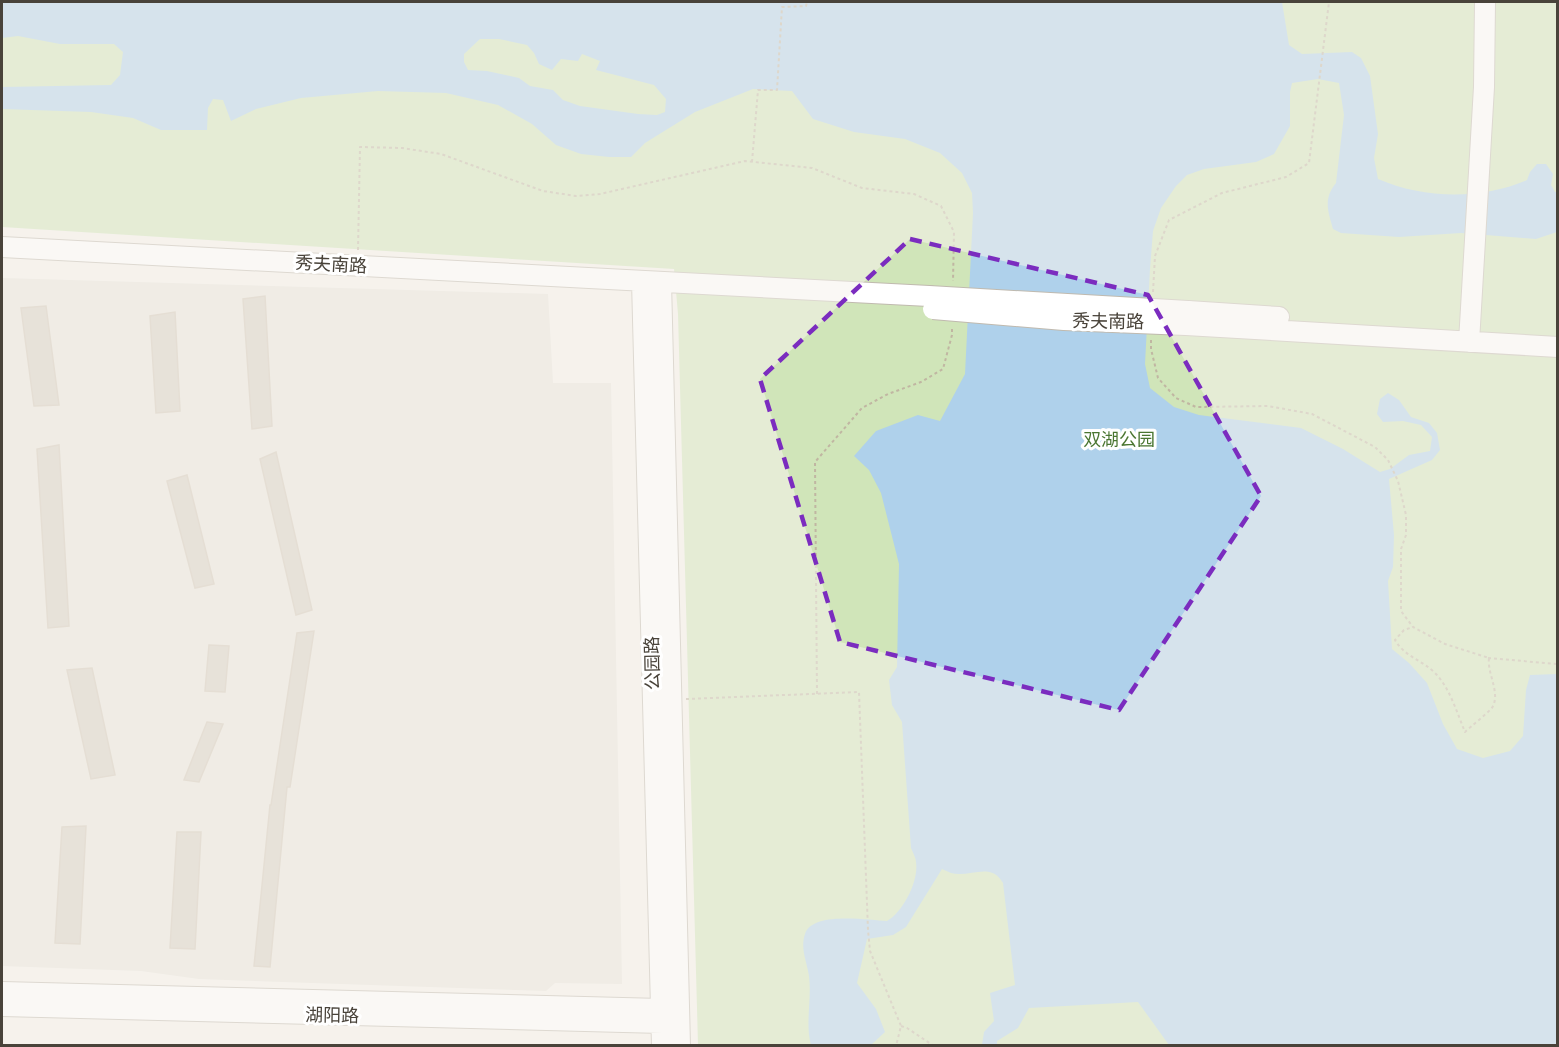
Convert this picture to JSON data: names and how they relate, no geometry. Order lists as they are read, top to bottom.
{
  "streets": {
    "street": ["秀夫南路", "公园路", "湖阳路"]
  },
  "crossings": [
    ["秀夫南路", "公园路"],
    ["公园路", "湖阳路"]
  ],
  "parks": ["双湖公园"]
}
